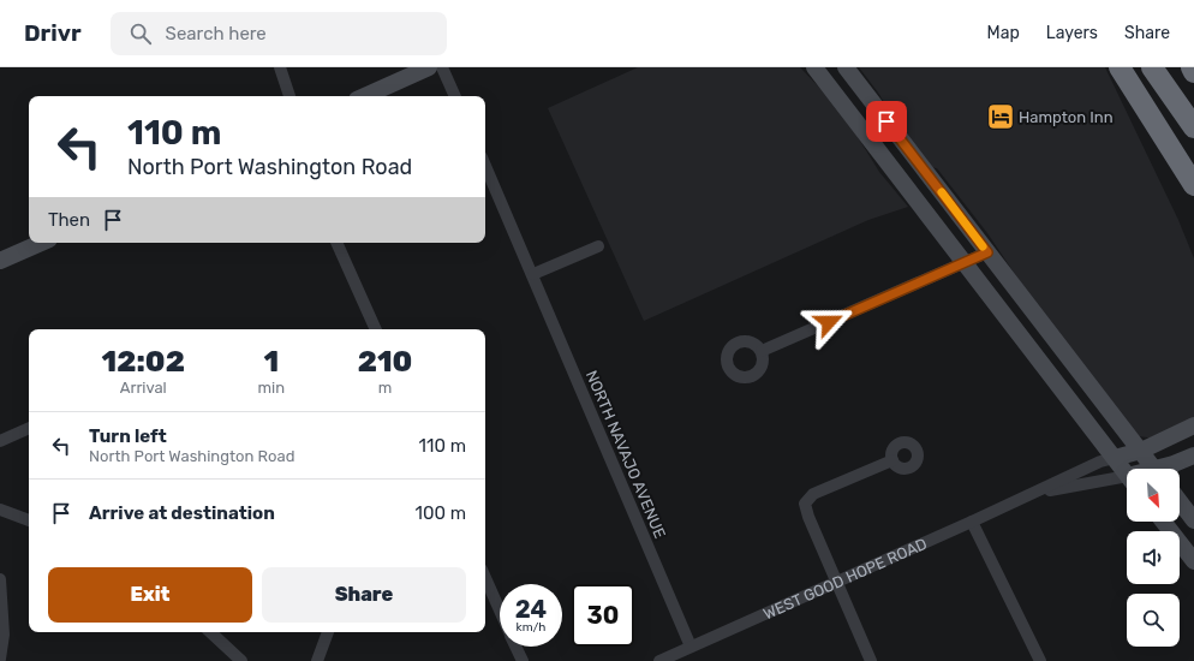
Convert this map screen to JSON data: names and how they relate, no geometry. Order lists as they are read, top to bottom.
{
  "streets": {
    "main road": ["WEST GOOD HOPE ROAD"],
    "street": ["NORTH NAVAJO AVENUE"]
  },
  "crossings": [
    ["NORTH NAVAJO AVENUE", "WEST GOOD HOPE ROAD"]
  ],
  "places": {
    "hotel": ["Hampton Inn"]
  },
  "north": "bottom right",
  "page": {
    "header": "Drivr",
    "search": "Search here",
    "nav": ["Map", "Layers", "Share"],
    "turn": ["110 m", "North Port Washington Road"],
    "then": "Then",
    "eta": [
      "12:02",
      "Arrival",
      "1",
      "min",
      "210",
      "m"
    ],
    "list": [
      {
        "name": "Turn left",
        "note": "North Port Washington Road",
        "value": "110 m"
      },
      {
        "name": "Arrive at destination",
        "value": "100 m"
      }
    ],
    "buttons": ["Exit", "Share"],
    "speed": "24 km/h",
    "limit": "30"
  }
}
